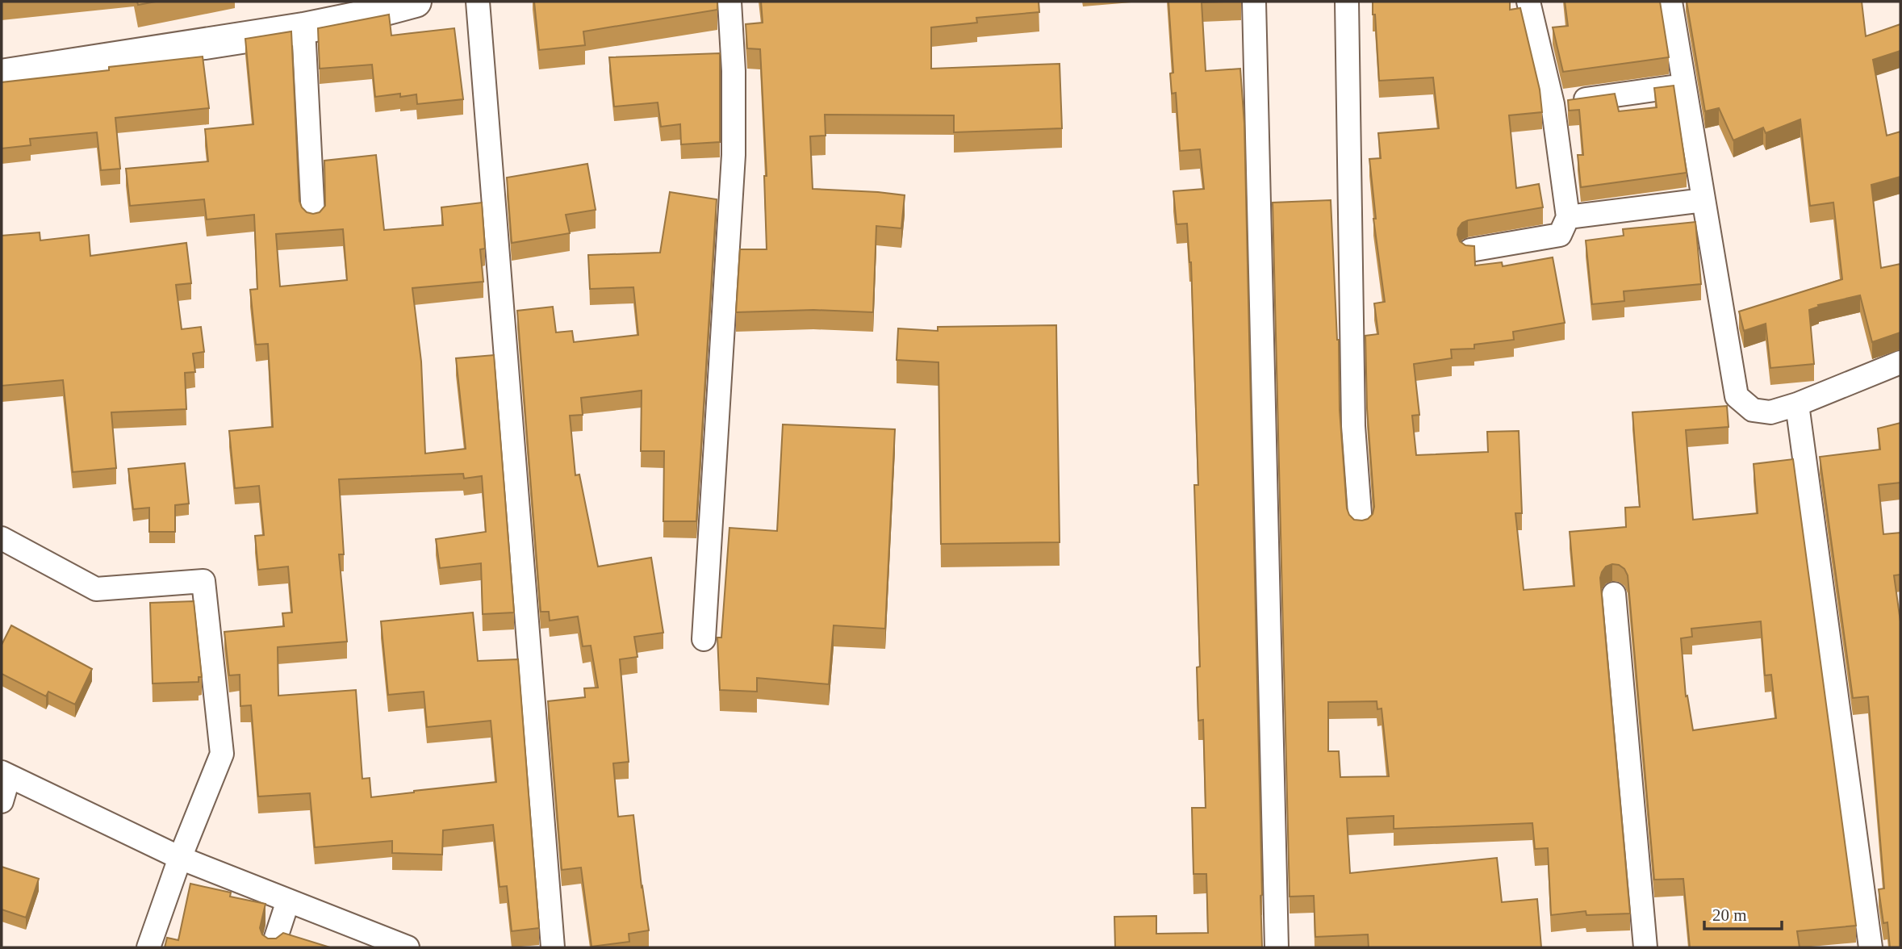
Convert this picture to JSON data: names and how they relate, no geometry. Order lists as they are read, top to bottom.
{
  "scale_bar": "20 m"
}
